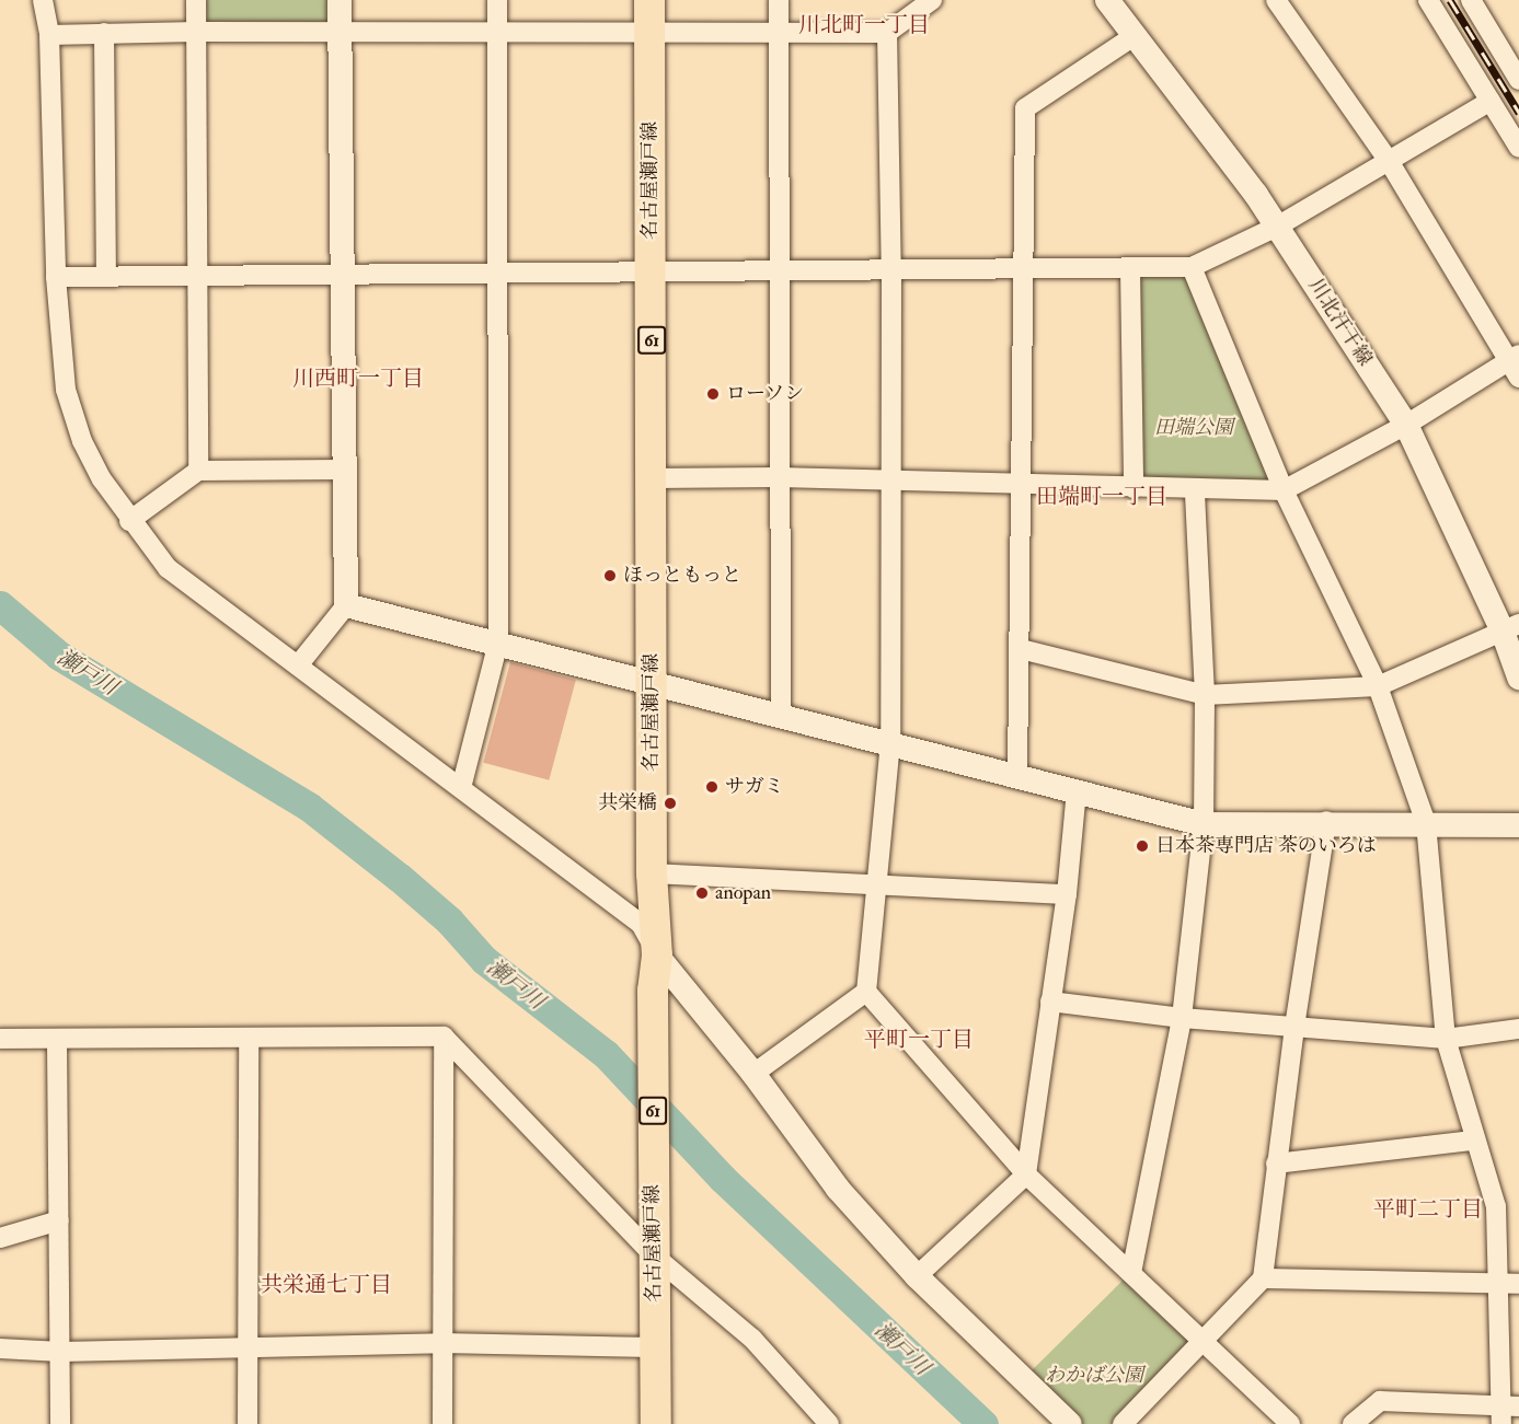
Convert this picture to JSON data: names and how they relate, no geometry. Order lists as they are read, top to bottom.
{
  "streets": {
    "main road": ["名古屋瀬戸線", "61"],
    "street": ["川北汗干線"]
  },
  "districts": [
    "川北町一丁目",
    "川西町一丁目",
    "田端町一丁目",
    "平町一丁目",
    "平町二丁目",
    "共栄通七丁目"
  ],
  "water": ["瀬戸川"],
  "parks": ["田端公園", "わかば公園"],
  "places": [
    "ローソン",
    "ほっともっと",
    "サガミ",
    "共栄橋",
    "日本茶専門店 茶のいろは",
    "anopan"
  ]
}
